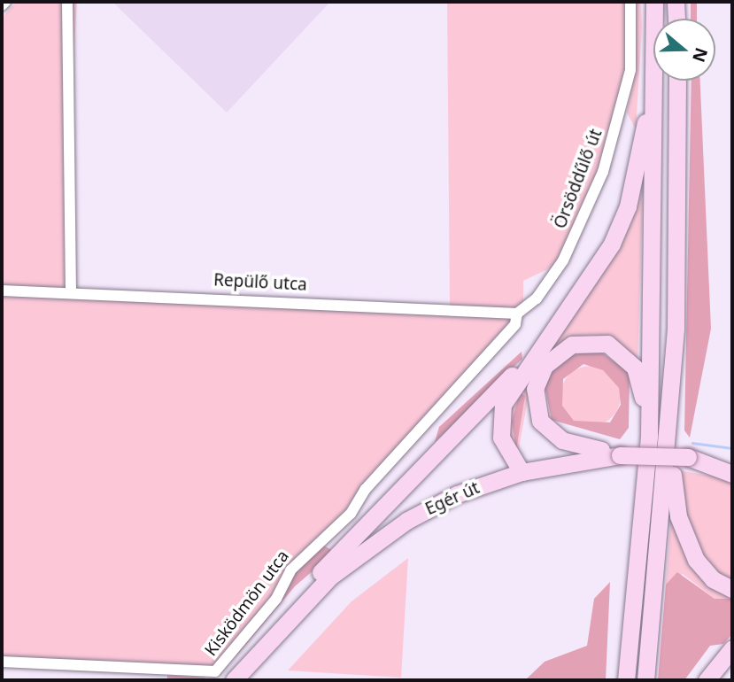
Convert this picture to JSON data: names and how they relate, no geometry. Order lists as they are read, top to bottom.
{
  "streets": {
    "main road": ["Egér út"],
    "street": ["Örsöddűlő út", "Repülő utca", "Kisködmön utca"]
  },
  "crossings": [
    ["Örsöddűlő út", "Repülő utca"],
    ["Örsöddűlő út", "Kisködmön utca"],
    ["Repülő utca", "Kisködmön utca"]
  ],
  "north": "right"
}
